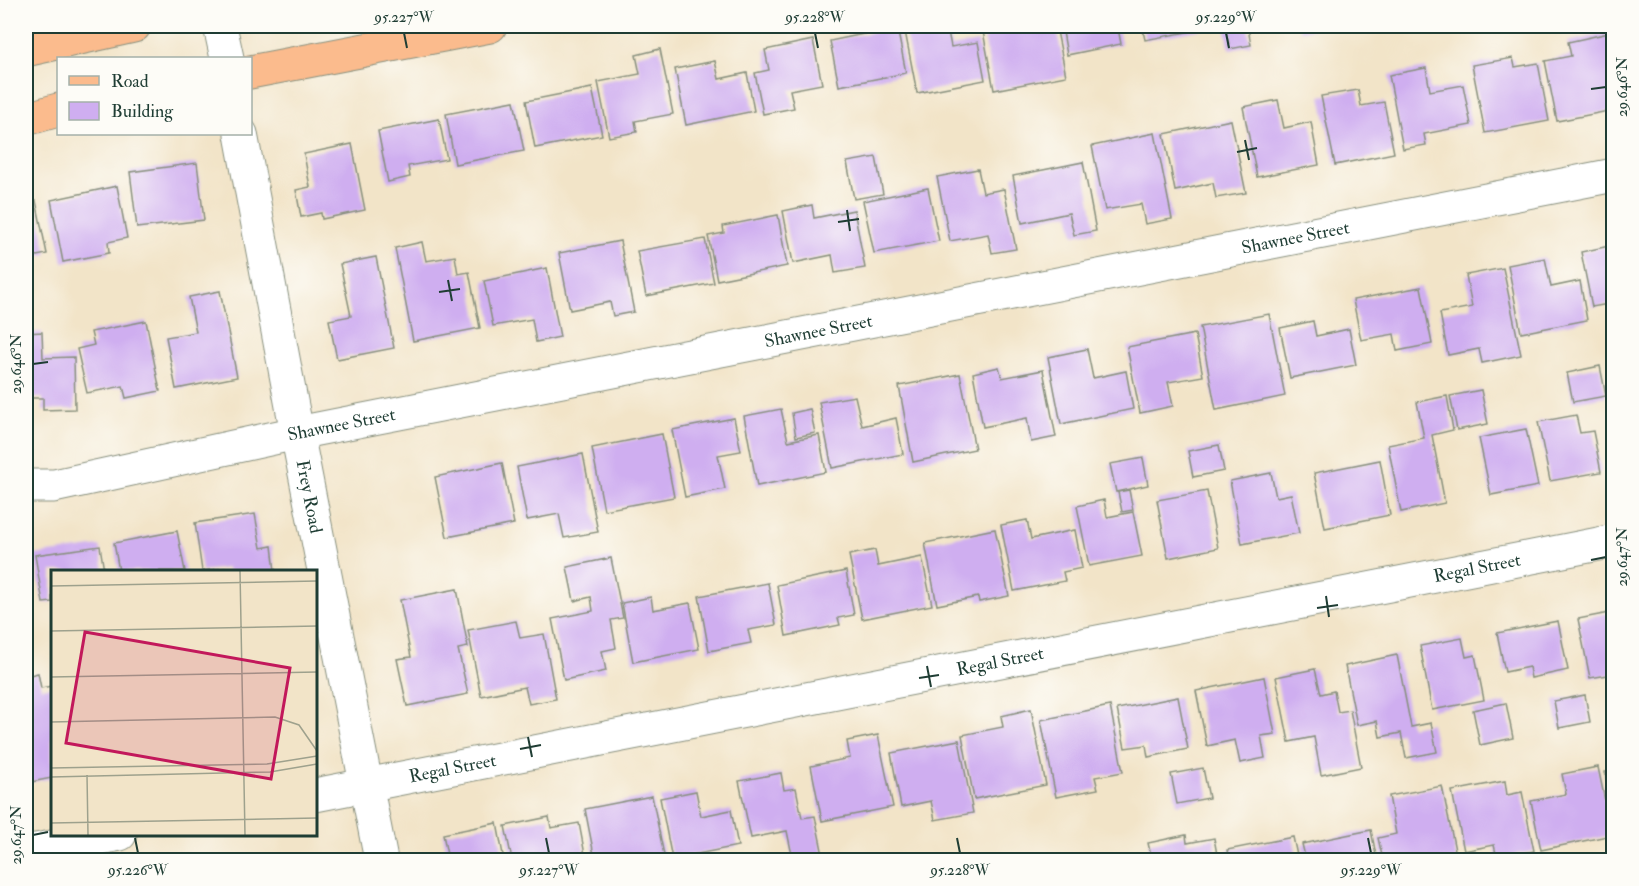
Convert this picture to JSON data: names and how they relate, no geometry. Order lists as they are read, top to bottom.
{
  "streets": {
    "street": ["Shawnee Street", "Frey Road", "Regal Street"]
  },
  "crossings": [
    ["Shawnee Street", "Frey Road"],
    ["Frey Road", "Regal Street"]
  ],
  "legend": ["Road", "Building"],
  "coordinates": [
    "95.227°W",
    "95.228°W",
    "95.229°W",
    "29.646°N",
    "29.647°N",
    "95.226°W"
  ]
}
